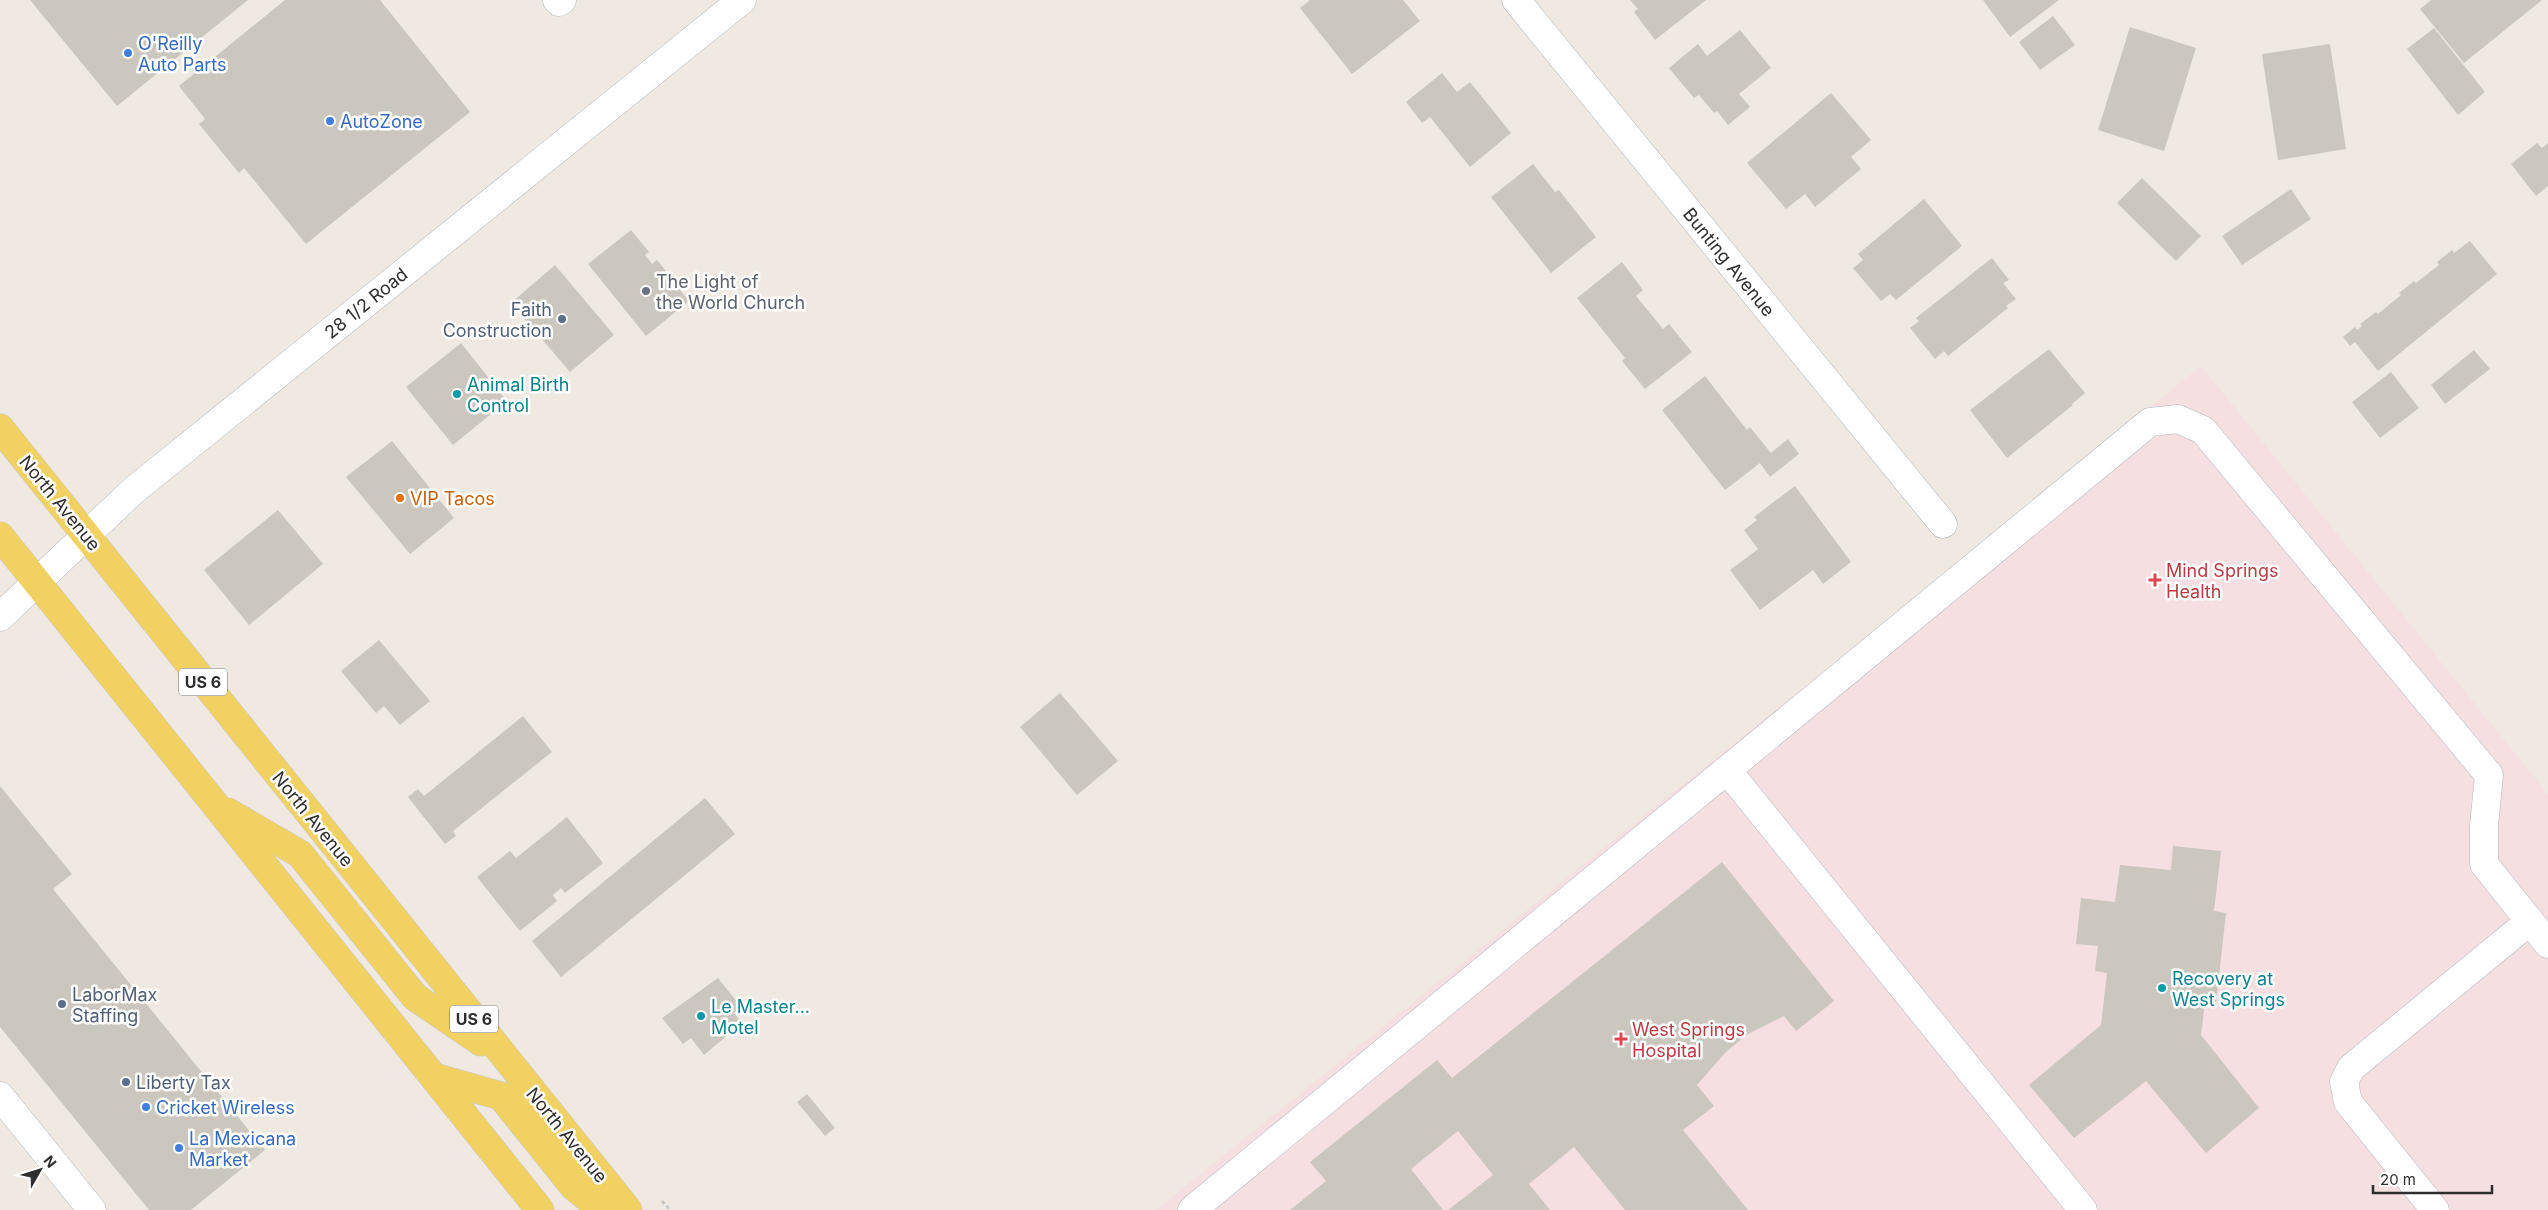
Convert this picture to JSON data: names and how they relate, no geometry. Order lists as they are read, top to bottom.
{
  "streets": {
    "main road": ["North Avenue", "US 6"],
    "street": ["Bunting Avenue", "28 1/2 Road"]
  },
  "crossings": [
    ["28 1/2 Road", "North Avenue"]
  ],
  "places": {
    "other": [
      "O'Reilly Auto Parts",
      "AutoZone",
      "The Light of the World Church",
      "Faith Construction",
      "Animal Birth Control",
      "VIP Tacos",
      "Recovery at West Springs",
      "LaborMax Staffing",
      "Le Master... Motel",
      "Liberty Tax",
      "Cricket Wireless",
      "La Mexicana Market"
    ],
    "health": ["Mind Springs Health", "West Springs Hospital"]
  },
  "scale_bar": "20 m",
  "north": "top right"
}
